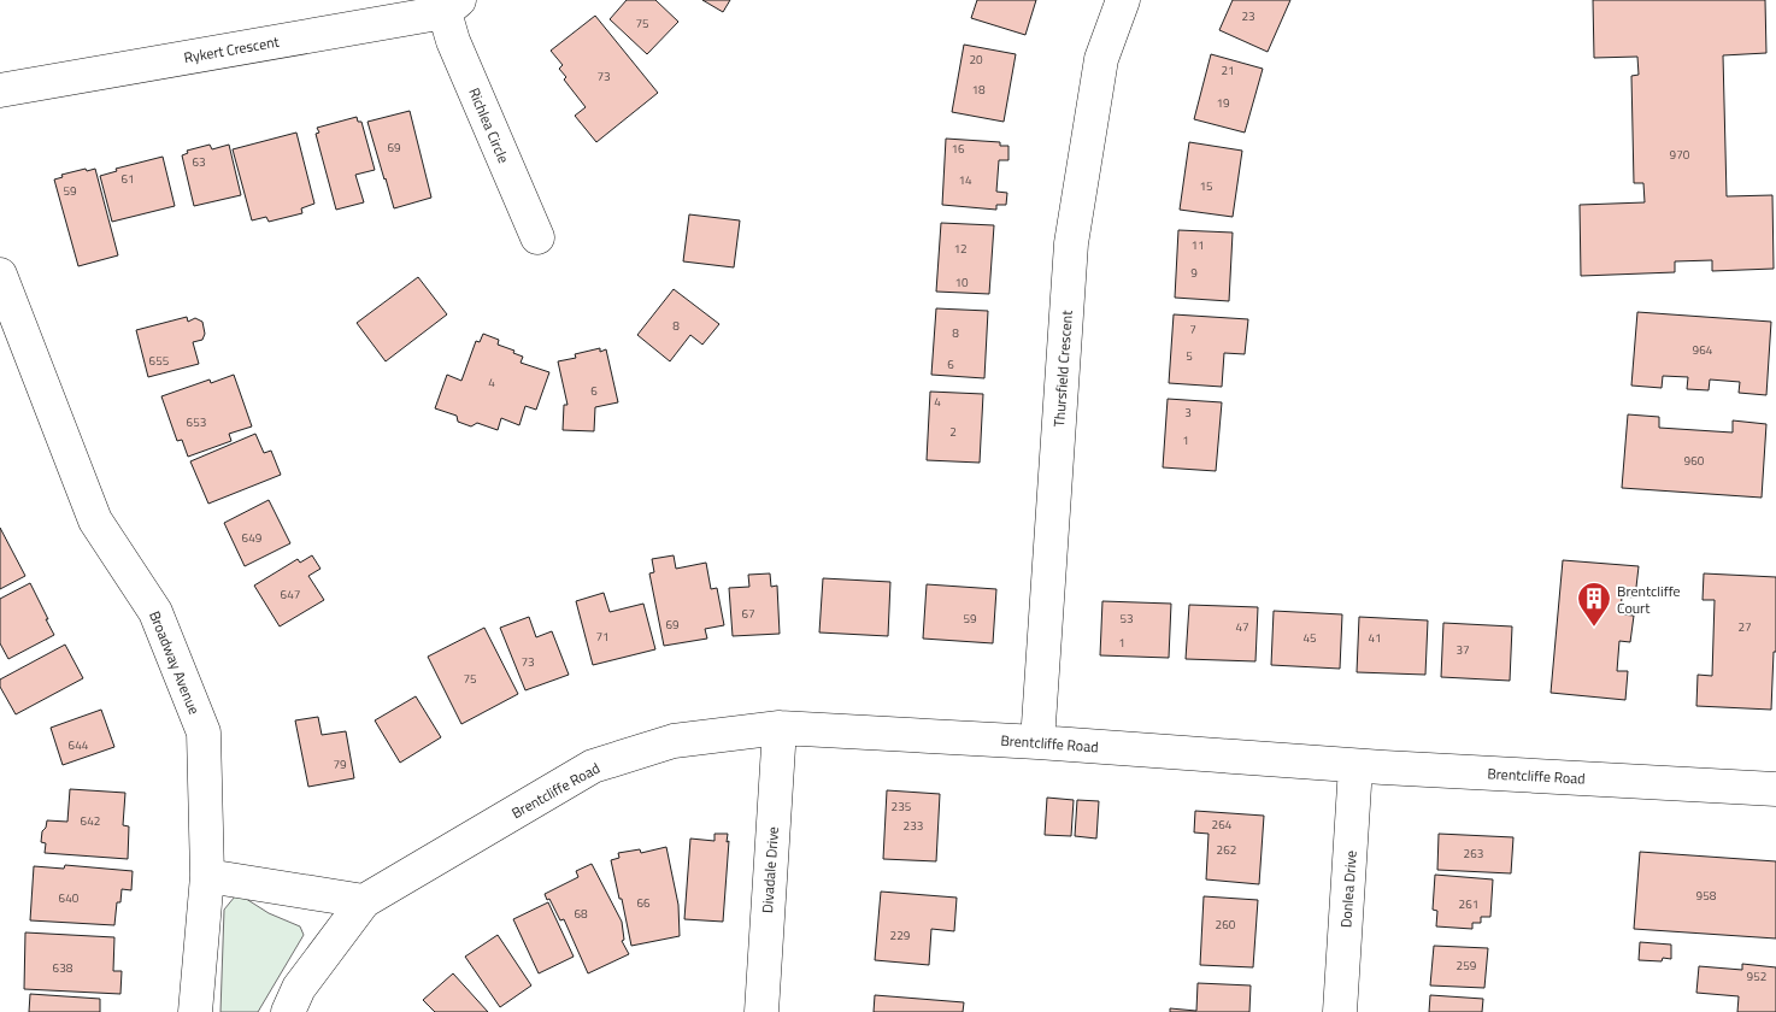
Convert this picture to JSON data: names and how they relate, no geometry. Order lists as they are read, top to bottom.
{
  "streets": {
    "street": [
      "Rykert Crescent",
      "Richlea Circle",
      "Thursfield Crescent",
      "Broadway Avenue",
      "Brentcliffe Road",
      "Divadale Drive",
      "Donlea Drive"
    ]
  },
  "crossings": [
    ["Rykert Crescent", "Richlea Circle"],
    ["Thursfield Crescent", "Brentcliffe Road"],
    ["Brentcliffe Road", "Divadale Drive"],
    ["Brentcliffe Road", "Donlea Drive"]
  ],
  "places": {
    "building": ["Brentcliffe Court"]
  },
  "house_numbers": [
    "23",
    "75",
    "20",
    "21",
    "73",
    "18",
    "19",
    "69",
    "16",
    "970",
    "63",
    "61",
    "14",
    "15",
    "59",
    "11",
    "12",
    "9",
    "10",
    "8",
    "7",
    "8",
    "964",
    "5",
    "655",
    "6",
    "4",
    "6",
    "4",
    "3",
    "653",
    "2",
    "1",
    "960",
    "649",
    "647",
    "67",
    "59",
    "53",
    "69",
    "47",
    "27",
    "71",
    "45",
    "41",
    "1",
    "37",
    "73",
    "75",
    "644",
    "79",
    "235",
    "642",
    "264",
    "233",
    "262",
    "263",
    "958",
    "640",
    "66",
    "261",
    "68",
    "260",
    "229",
    "259",
    "638",
    "952"
  ]
}
